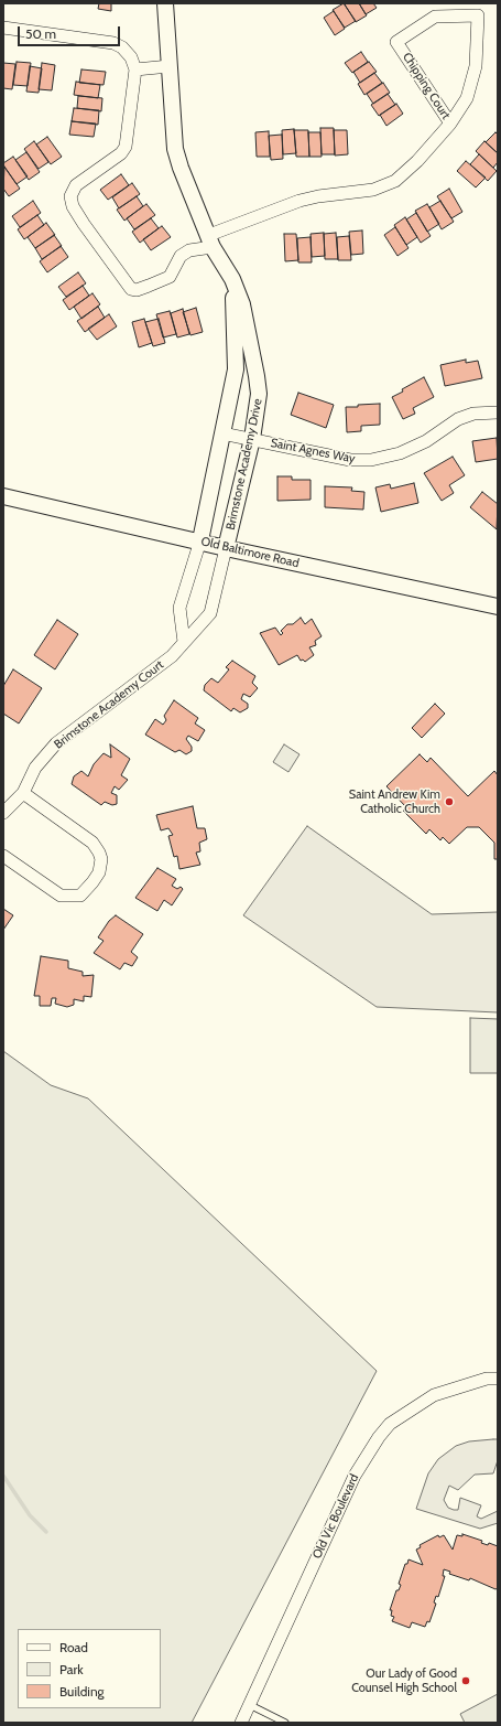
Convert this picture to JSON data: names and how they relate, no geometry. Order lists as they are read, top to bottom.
{
  "streets": {
    "street": [
      "Chipping Court",
      "Saint Agnes Way",
      "Brimstone Academy Drive",
      "Old Baltimore Road",
      "Brimstone Academy Court",
      "Old Vic Boulevard"
    ]
  },
  "crossings": [
    ["Chipping Court", "Brimstone Academy Drive"],
    ["Saint Agnes Way", "Brimstone Academy Drive"],
    ["Brimstone Academy Drive", "Old Baltimore Road"],
    ["Brimstone Academy Drive", "Brimstone Academy Court"],
    ["Old Baltimore Road", "Brimstone Academy Court"]
  ],
  "places": ["Saint Andrew Kim Catholic Church", "Our Lady of Good Counsel High School"],
  "legend": ["Road", "Park", "Building"],
  "scale_bar": "50 m"
}
